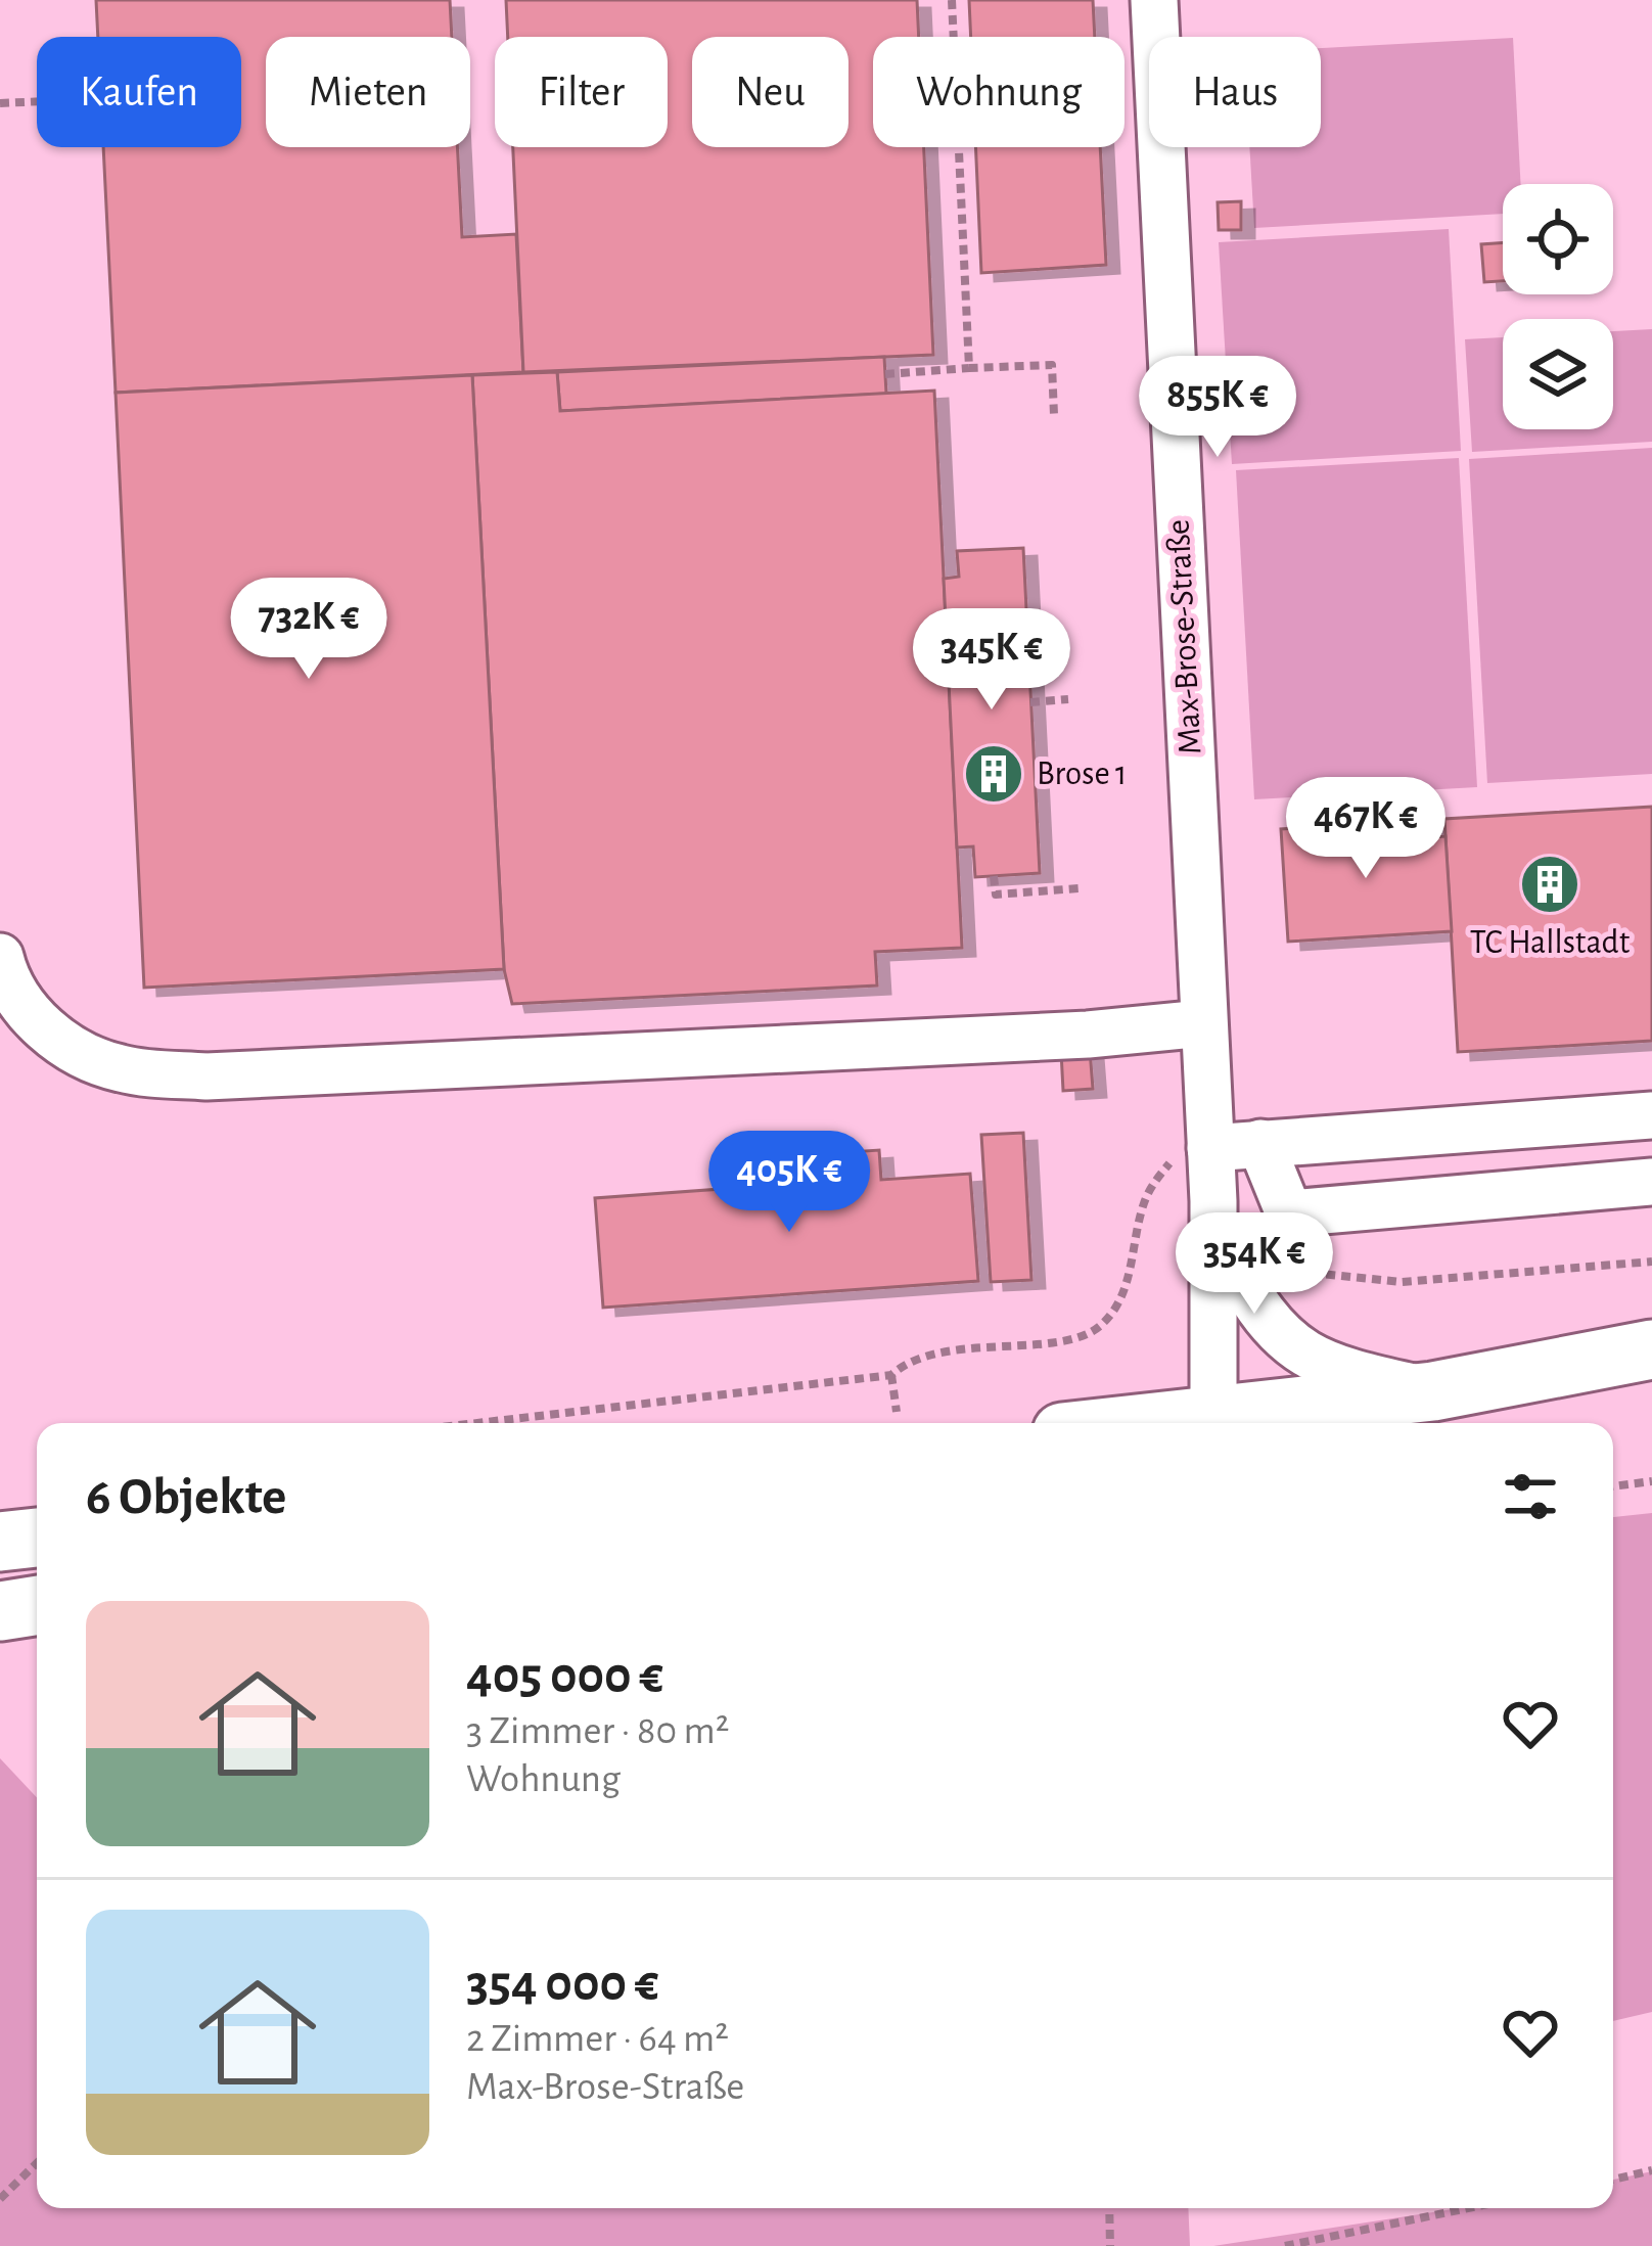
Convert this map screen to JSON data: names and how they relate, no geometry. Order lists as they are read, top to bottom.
{
  "streets": {
    "street": ["Max-Brose-Straße"]
  },
  "places": {
    "building": ["Brose 1", "TC Hallstadt"]
  },
  "page": {
    "chip": [
      "Kaufen",
      "Mieten",
      "Filter",
      "Neu",
      "Wohnung",
      "Haus"
    ],
    "price": [
      "855K €",
      "732K €",
      "345K €",
      "467K €",
      "405K €",
      "354K €"
    ],
    "heading": "6 Objekte",
    "list": [
      {
        "name": "405 000 €",
        "note": "3 Zimmer · 80 m² · Wohnung"
      },
      {
        "name": "354 000 €",
        "note": "2 Zimmer · 64 m² · Max-Brose-Straße"
      }
    ]
  }
}
